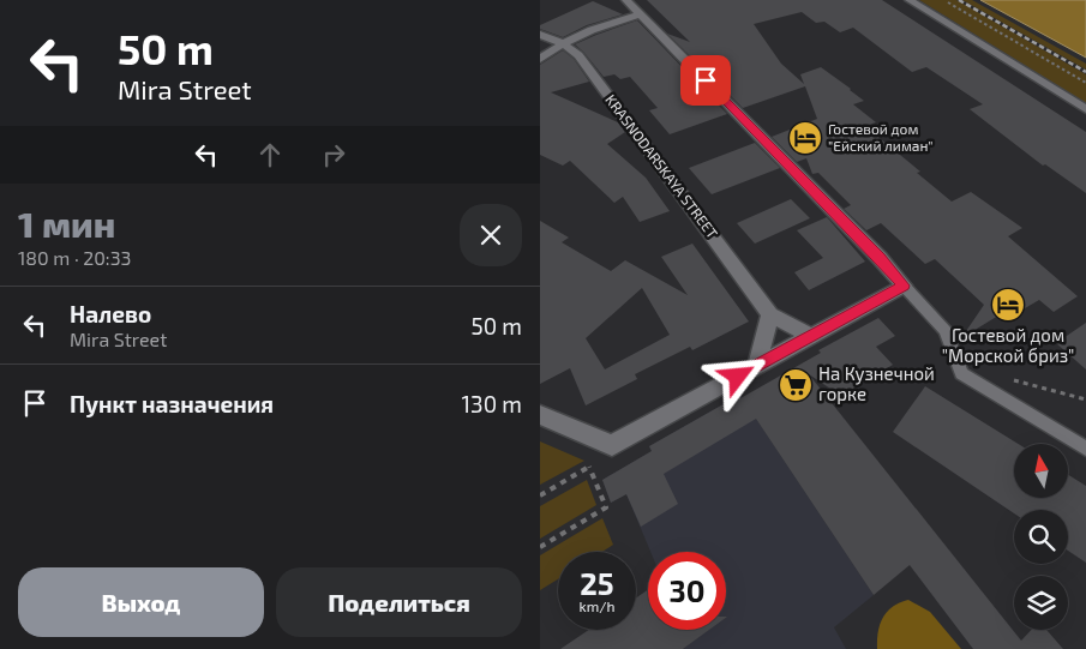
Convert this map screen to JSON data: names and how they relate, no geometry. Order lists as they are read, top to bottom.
{
  "streets": {
    "street": ["KRASNODARSKAYA STREET"]
  },
  "places": {
    "hotel": ["Гостевой дом \"Ейский лиман\"", "Гостевой дом \"Морской бриз\""],
    "supermarket": ["На Кузнечной горке"]
  },
  "north": "top",
  "page": {
    "turn": ["50 m", "Mira Street"],
    "heading": ["1 мин", "180 m · 20:33"],
    "list": [
      {
        "name": "Налево",
        "note": "Mira Street",
        "value": "50 m"
      },
      {
        "name": "Пункт назначения",
        "value": "130 m"
      }
    ],
    "speed": "25 km/h",
    "limit": "30",
    "buttons": ["Выход", "Поделиться"]
  }
}
